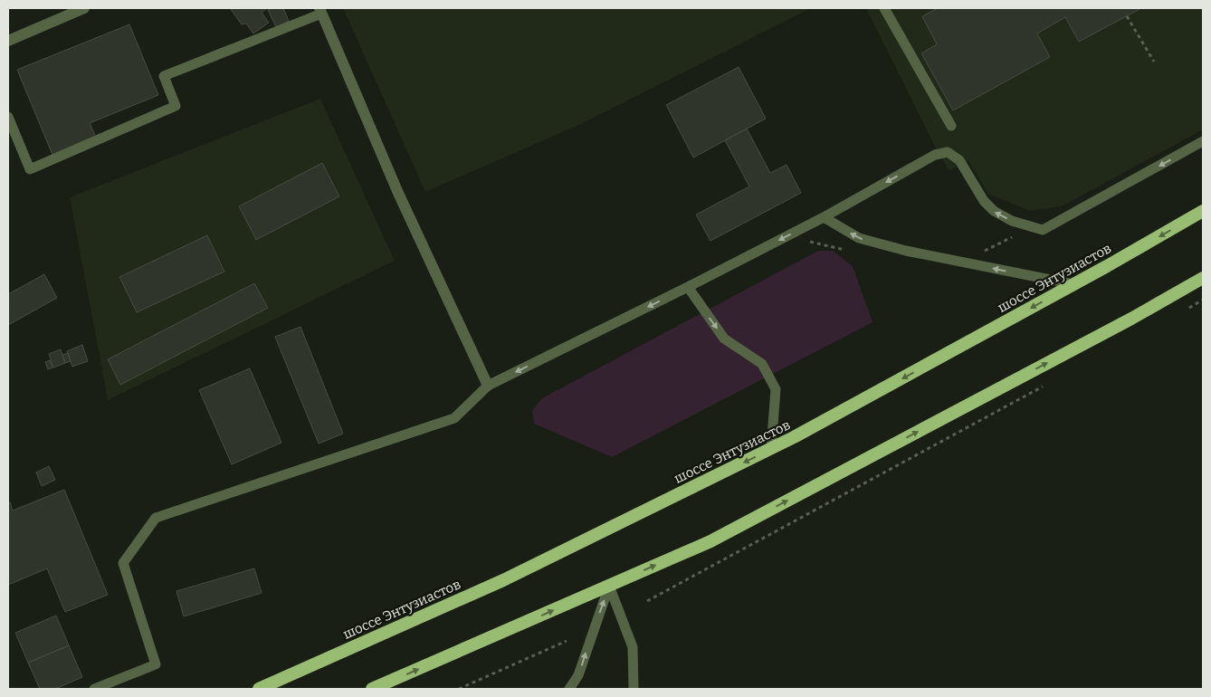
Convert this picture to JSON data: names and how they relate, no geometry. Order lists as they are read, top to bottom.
{
  "streets": {
    "highway": ["шоссе Энтузиастов"]
  }
}
